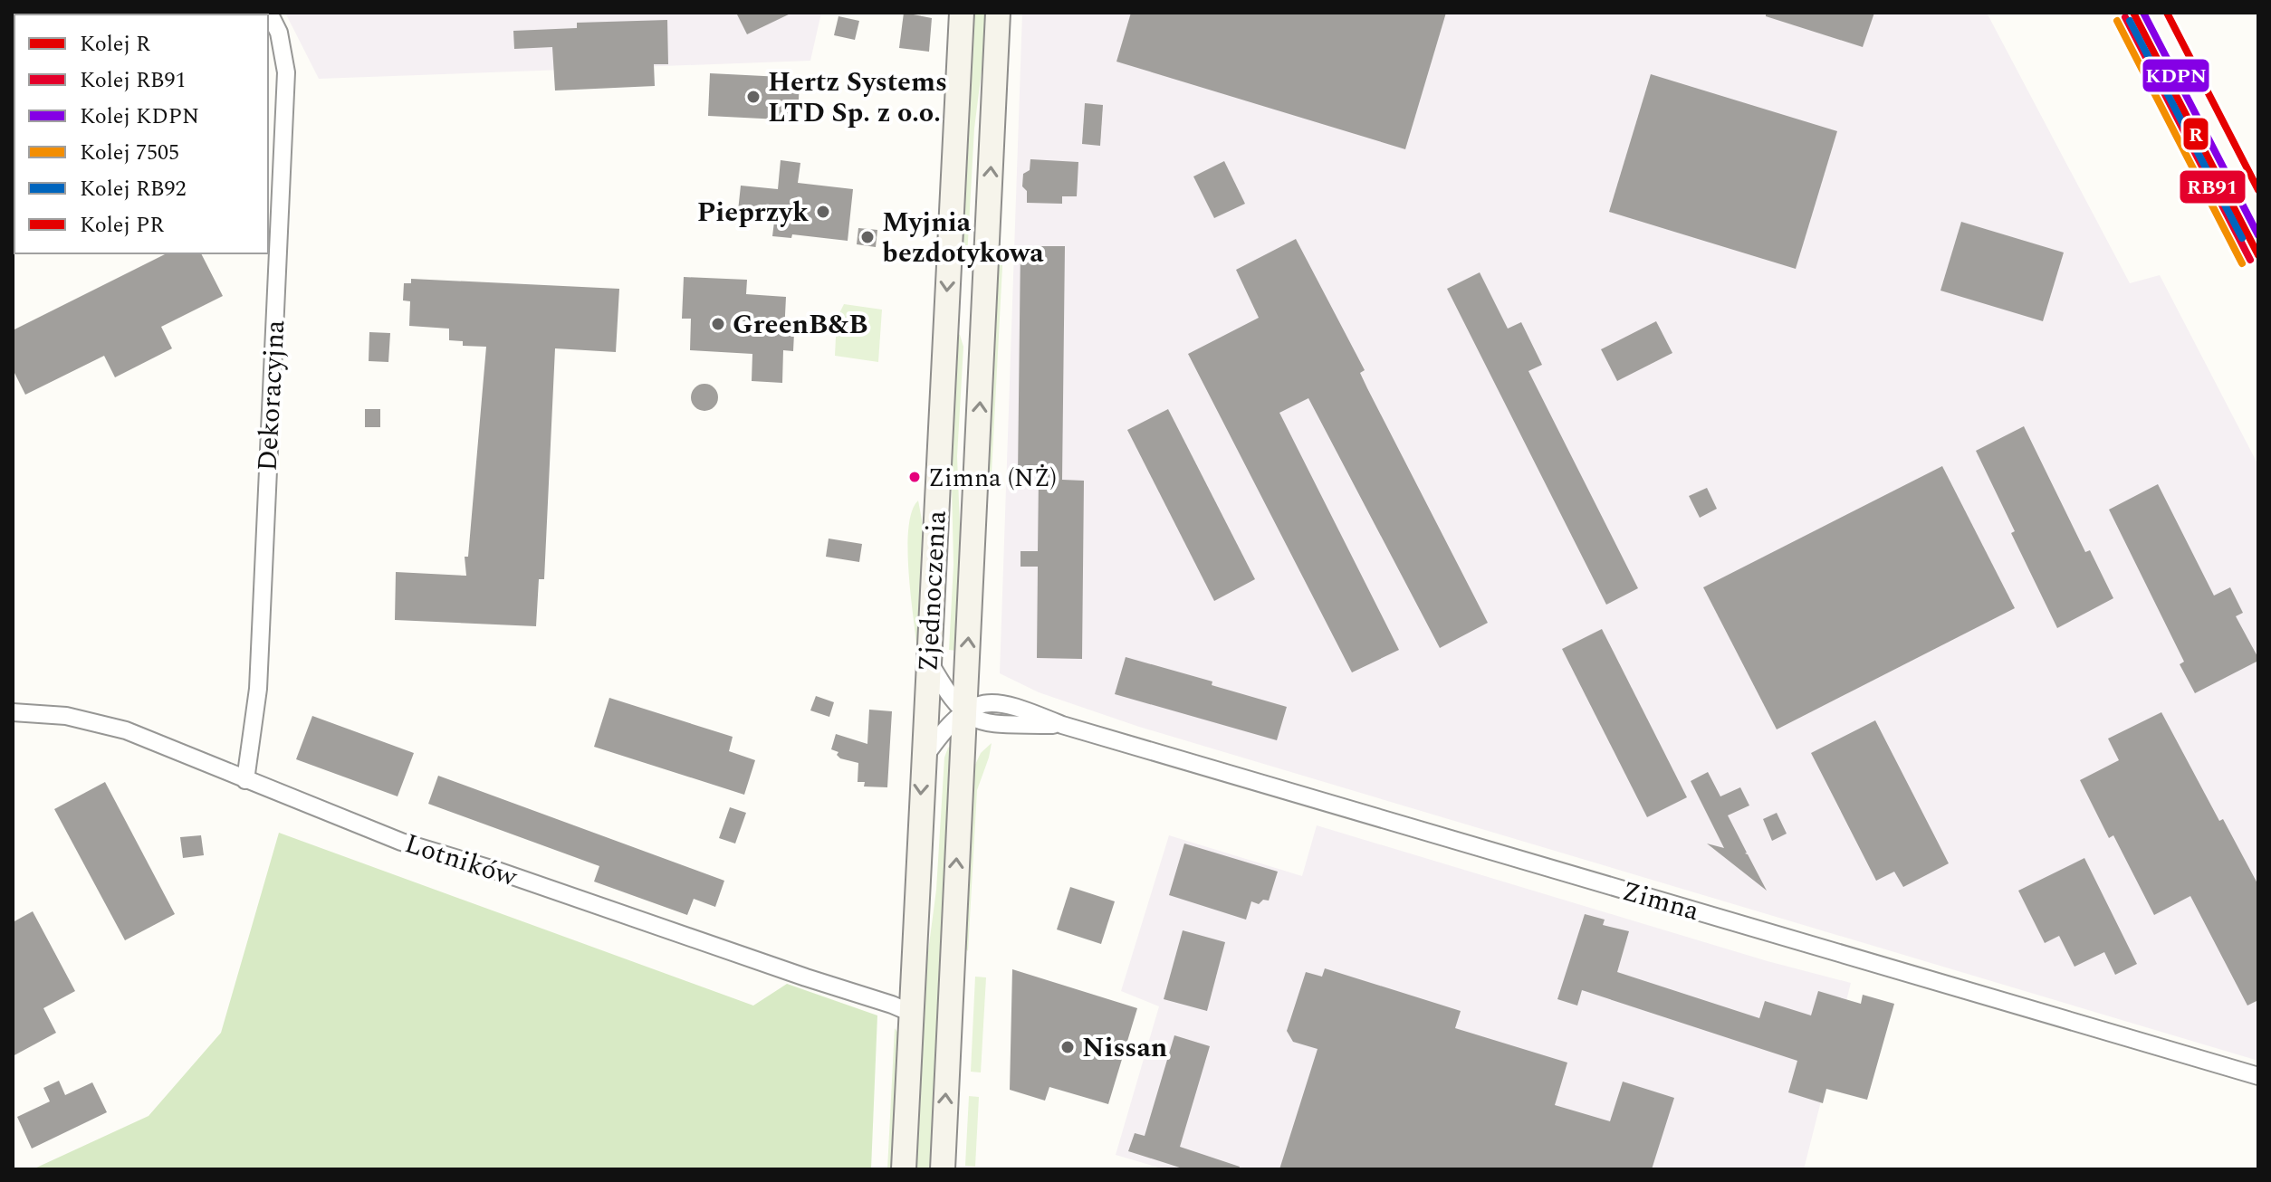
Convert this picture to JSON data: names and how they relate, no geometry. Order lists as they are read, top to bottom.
{
  "streets": {
    "main road": ["Zjednoczenia"],
    "street": ["Dekoracyjna", "Lotników", "Zimna"]
  },
  "crossings": [
    ["Dekoracyjna", "Lotników"],
    ["Zjednoczenia", "Lotników"],
    ["Zjednoczenia", "Zimna"]
  ],
  "places": [
    "Hertz Systems LTD Sp. z o.o.",
    "Pieprzyk",
    "Myjnia bezdotykowa",
    "GreenB&B",
    "Zimna (NŻ)",
    "Nissan"
  ],
  "lines": [
    "rail line R",
    "rail line KDPN",
    "rail line PR",
    "rail line RB91",
    "rail line 7505",
    "rail line RB92"
  ],
  "legend": [
    "Kolej R",
    "Kolej RB91",
    "Kolej KDPN",
    "Kolej 7505",
    "Kolej RB92",
    "Kolej PR"
  ]
}
